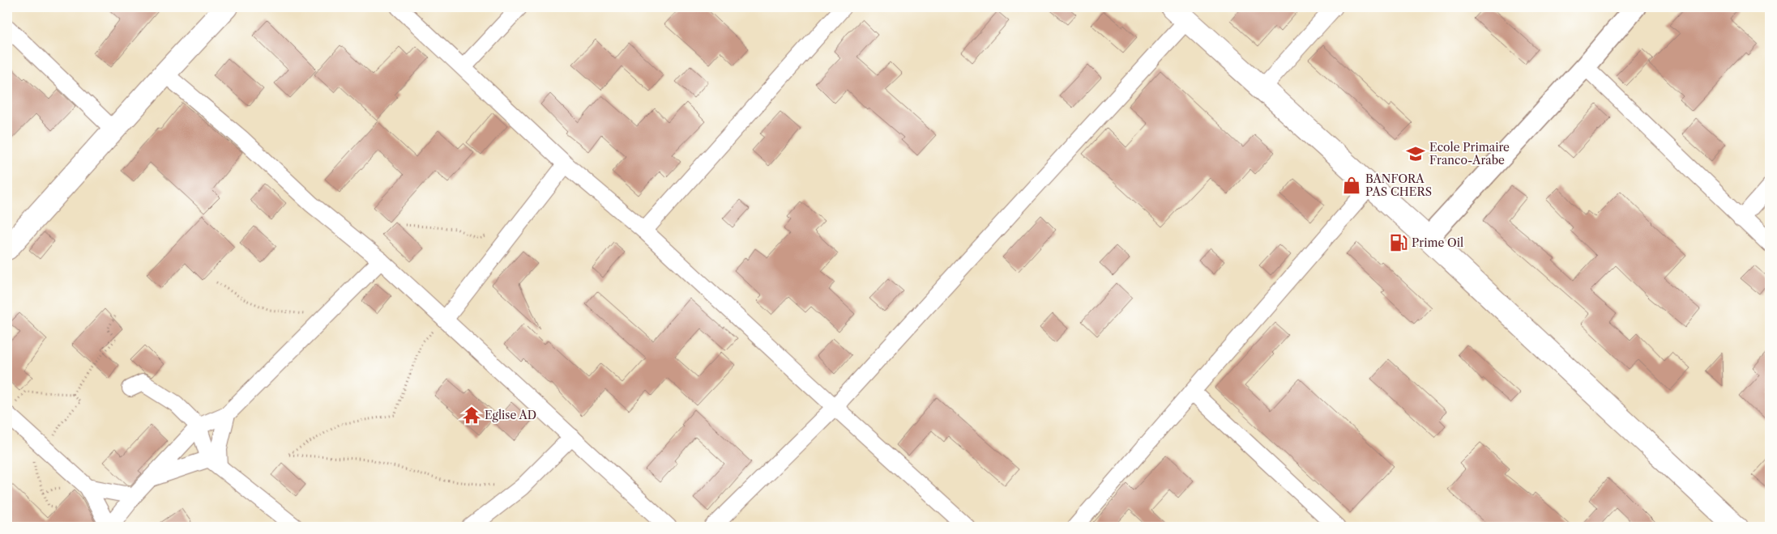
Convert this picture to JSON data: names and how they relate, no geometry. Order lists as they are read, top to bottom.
{
  "places": {
    "school or university": ["Ecole Primaire Franco-Arabe"],
    "shop": ["BANFORA PAS CHERS"],
    "fuel station": ["Prime Oil"],
    "temple": ["Eglise AD"]
  }
}
